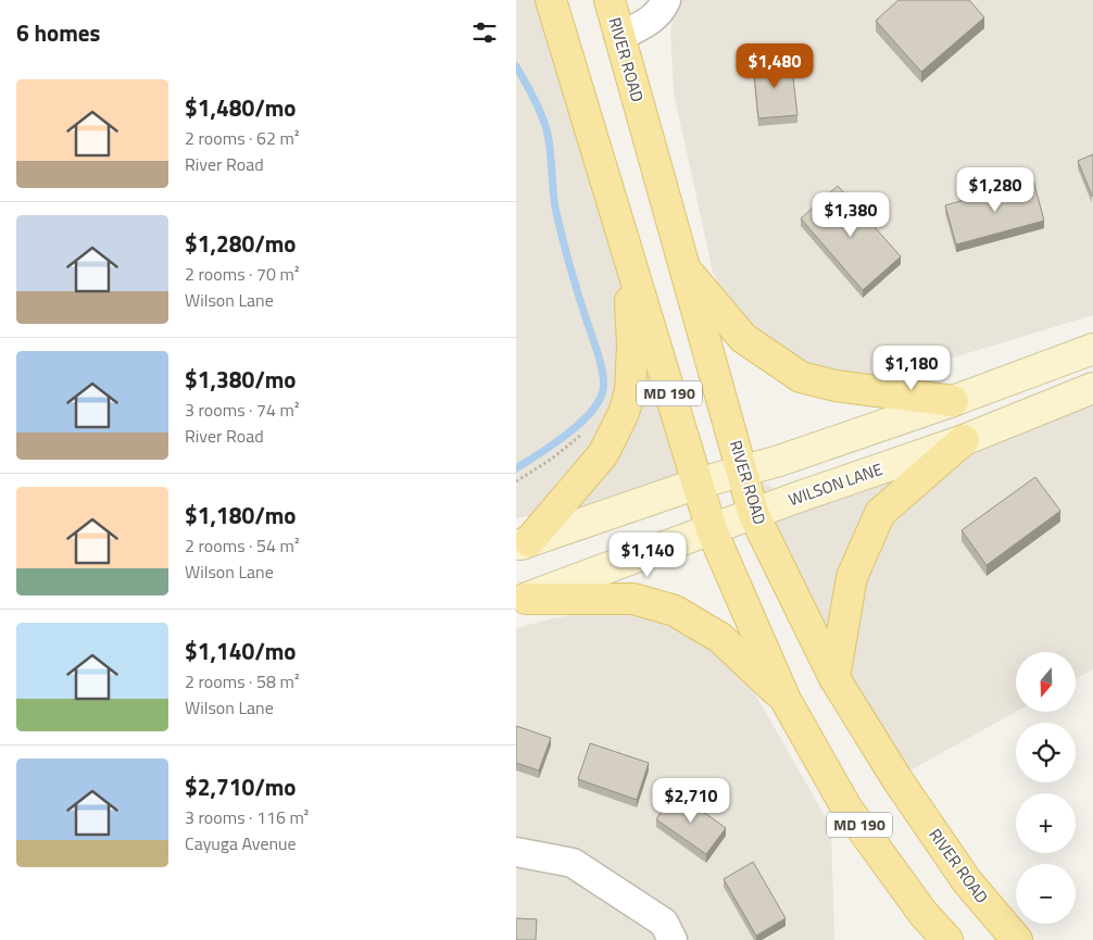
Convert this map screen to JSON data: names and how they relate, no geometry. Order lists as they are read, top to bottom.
{
  "streets": {
    "main road": ["RIVER ROAD", "MD 190", "WILSON LANE"]
  },
  "crossings": [
    ["RIVER ROAD", "WILSON LANE"],
    ["MD 190", "WILSON LANE"]
  ],
  "north": "bottom",
  "page": {
    "heading": "6 homes",
    "price": [
      "$1,480",
      "$1,280",
      "$1,380",
      "$1,180",
      "$1,140",
      "$2,710"
    ],
    "list": [
      {
        "name": "$1,480/mo",
        "note": "2 rooms · 62 m² · River Road"
      },
      {
        "name": "$1,280/mo",
        "note": "2 rooms · 70 m² · Wilson Lane"
      },
      {
        "name": "$1,380/mo",
        "note": "3 rooms · 74 m² · River Road"
      },
      {
        "name": "$1,180/mo",
        "note": "2 rooms · 54 m² · Wilson Lane"
      },
      {
        "name": "$1,140/mo",
        "note": "2 rooms · 58 m² · Wilson Lane"
      },
      {
        "name": "$2,710/mo",
        "note": "3 rooms · 116 m² · Cayuga Avenue"
      }
    ],
    "map_buttons": ["+", "−"]
  }
}
